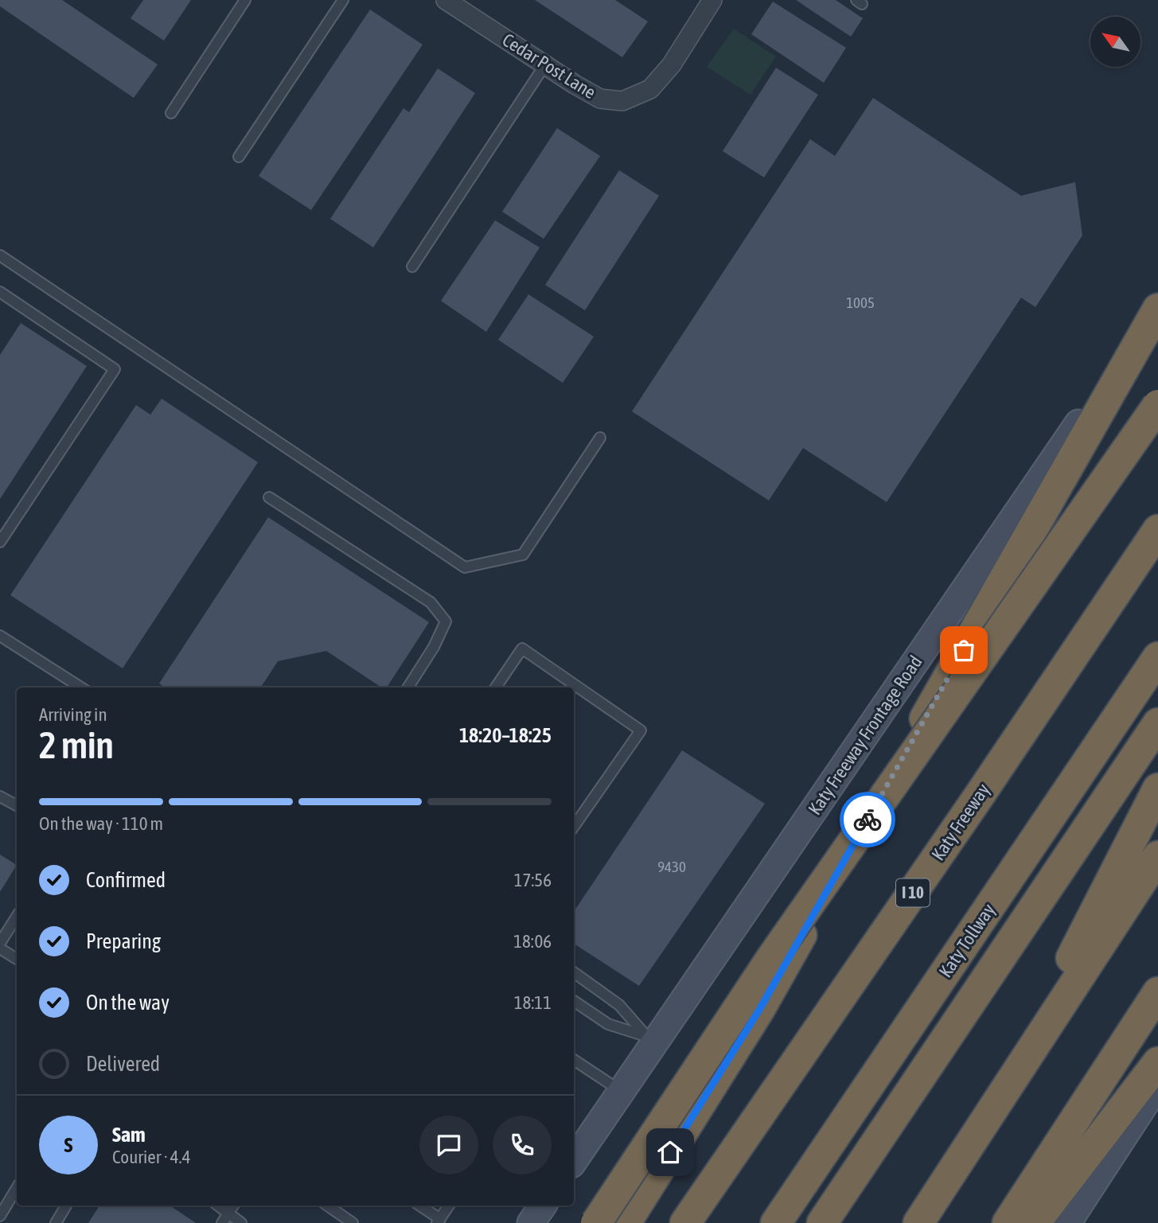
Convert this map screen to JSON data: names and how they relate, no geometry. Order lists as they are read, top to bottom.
{
  "streets": {
    "highway": ["Katy Freeway", "I 10", "Katy Tollway"],
    "main road": ["Katy Freeway Frontage Road"],
    "street": ["Cedar Post Lane"]
  },
  "house_numbers": ["1005", "9430"],
  "north": "top left",
  "page": {
    "heading": ["2 min", "Arriving in", "18:20–18:25"],
    "panel": ["Sam", "Courier · 4.4"],
    "bar": "On the way · 110 m",
    "list": [
      ["Confirmed", "17:56"],
      ["Preparing", "18:06"],
      ["On the way", "18:11"],
      "Delivered"
    ],
    "round": "S"
  }
}
